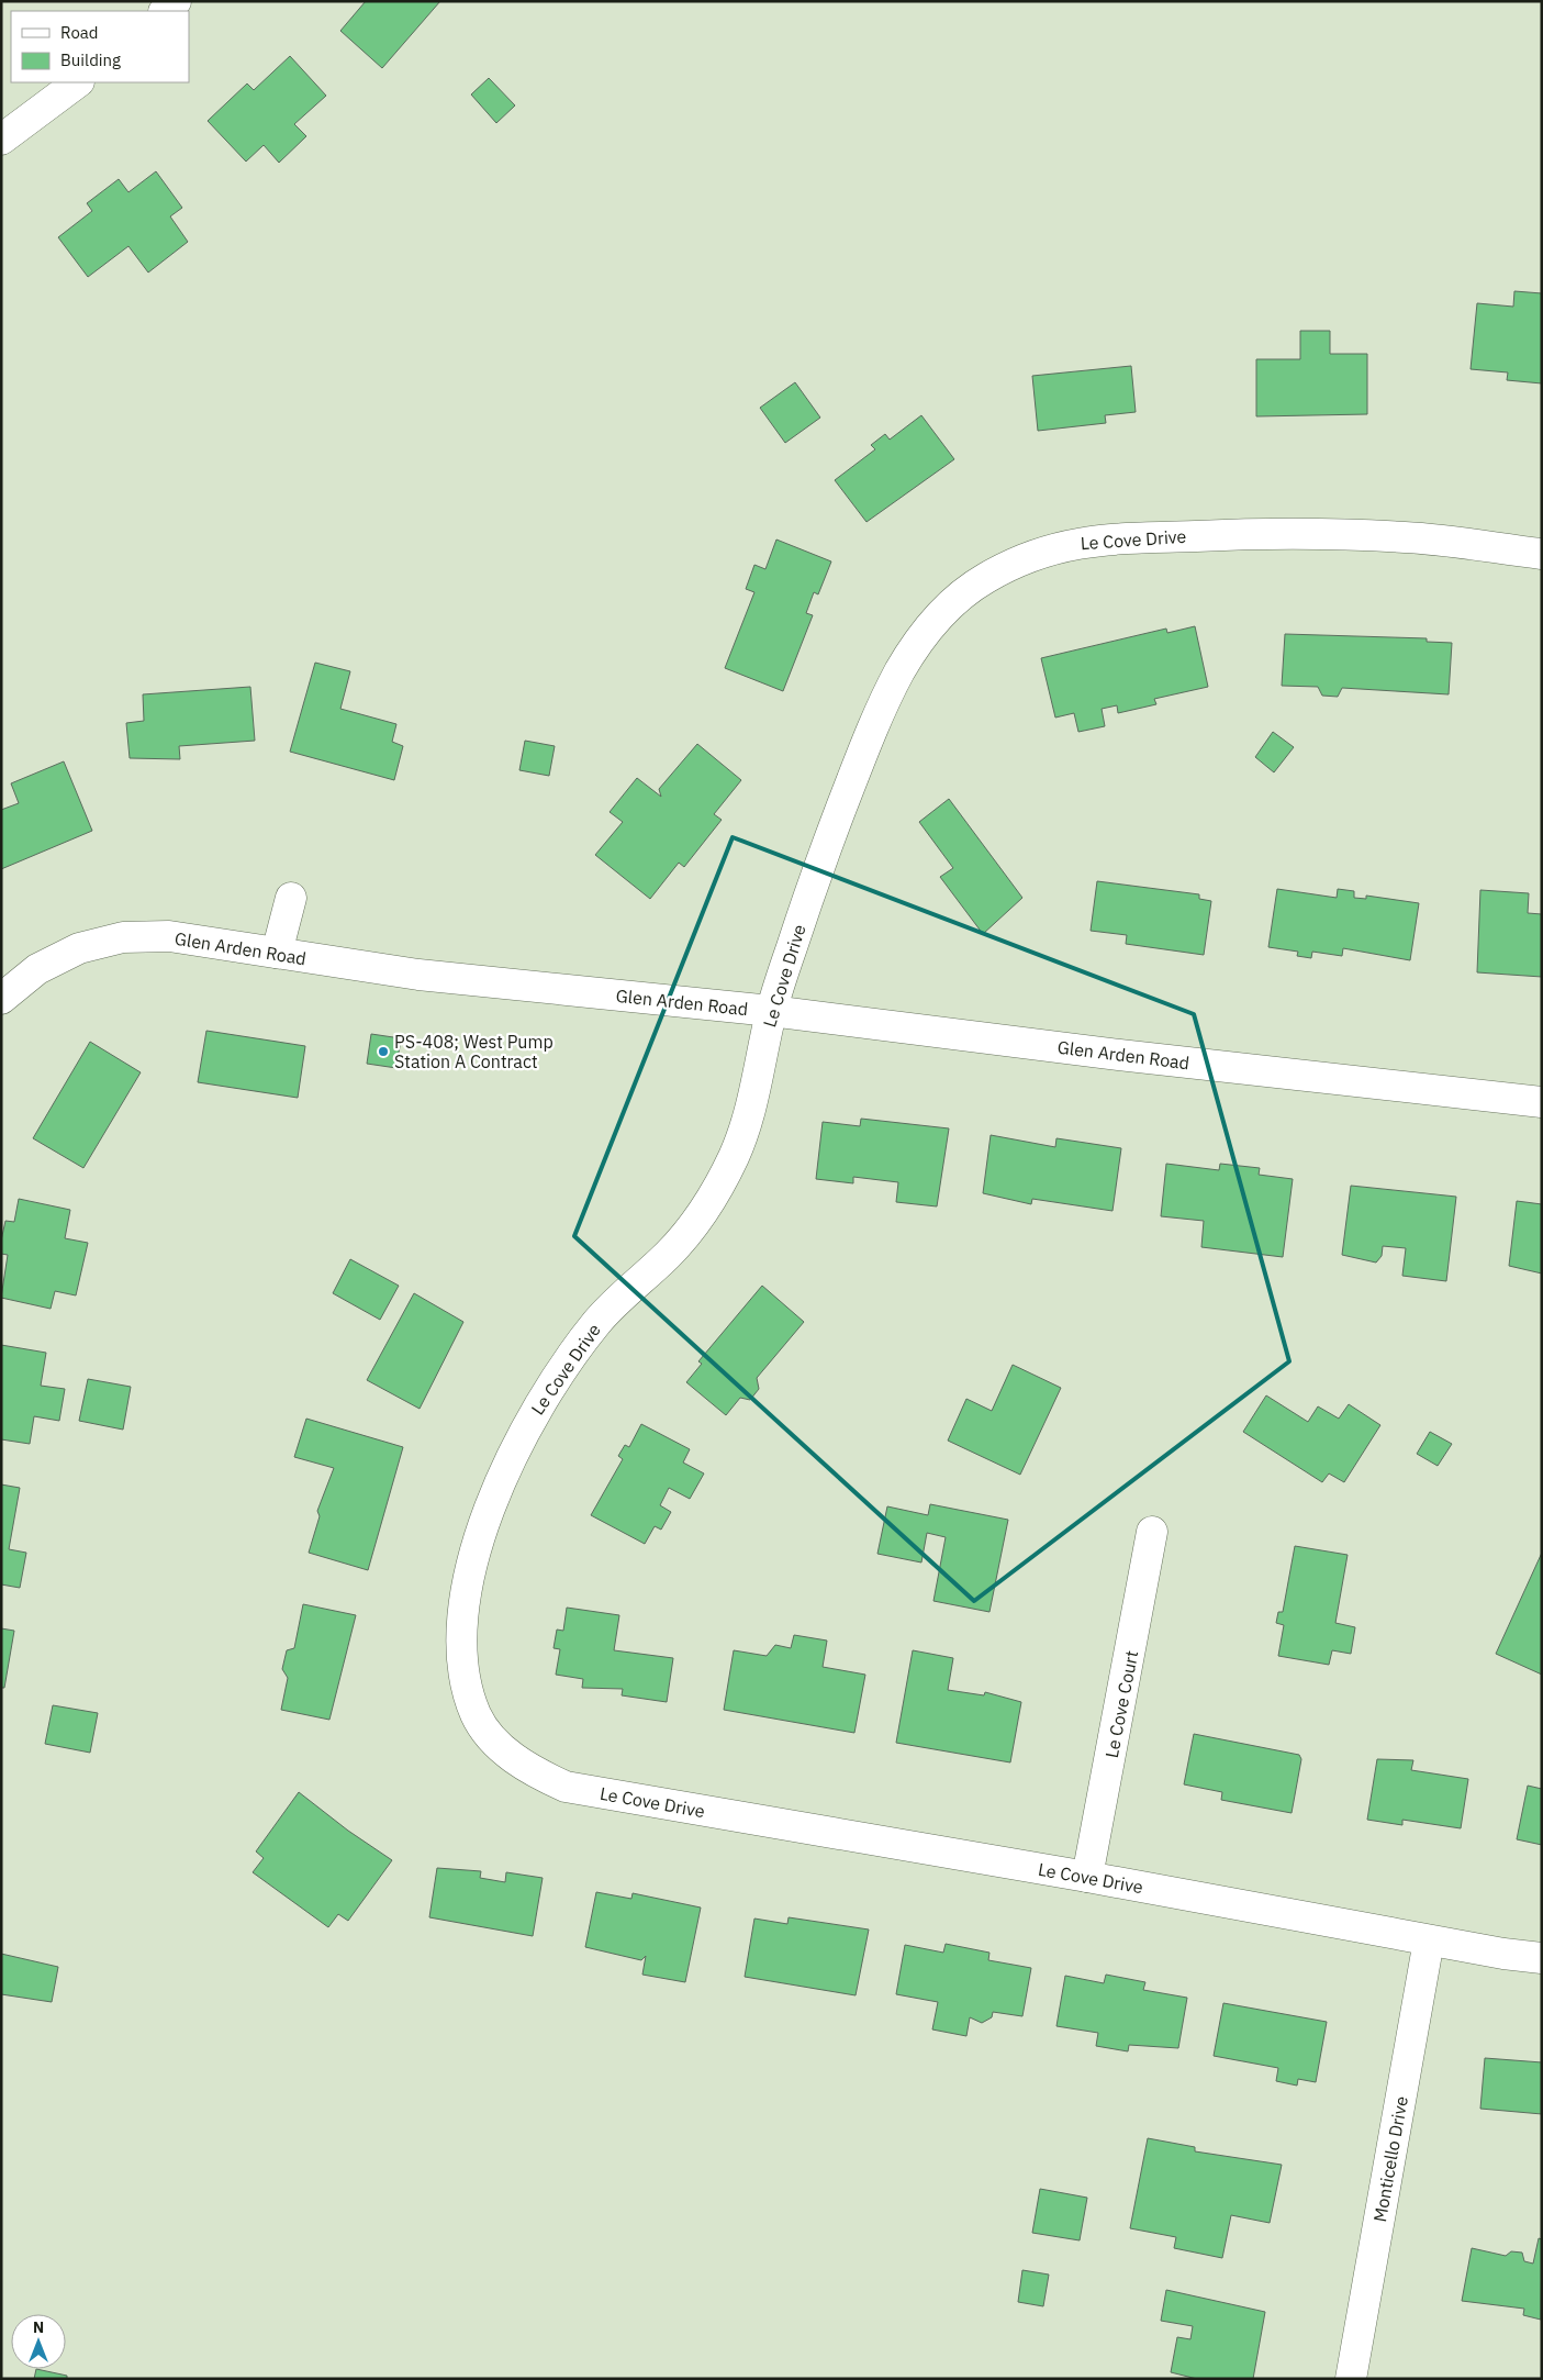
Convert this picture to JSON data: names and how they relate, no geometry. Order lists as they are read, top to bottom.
{
  "streets": {
    "street": [
      "Le Cove Drive",
      "Glen Arden Road",
      "Le Cove Court",
      "Monticello Drive"
    ]
  },
  "crossings": [
    ["Le Cove Drive", "Glen Arden Road"],
    ["Le Cove Drive", "Le Cove Court"],
    ["Le Cove Drive", "Monticello Drive"]
  ],
  "places": ["PS-408; West Pump Station A Contract"],
  "legend": ["Road", "Building"],
  "north": "top"
}
